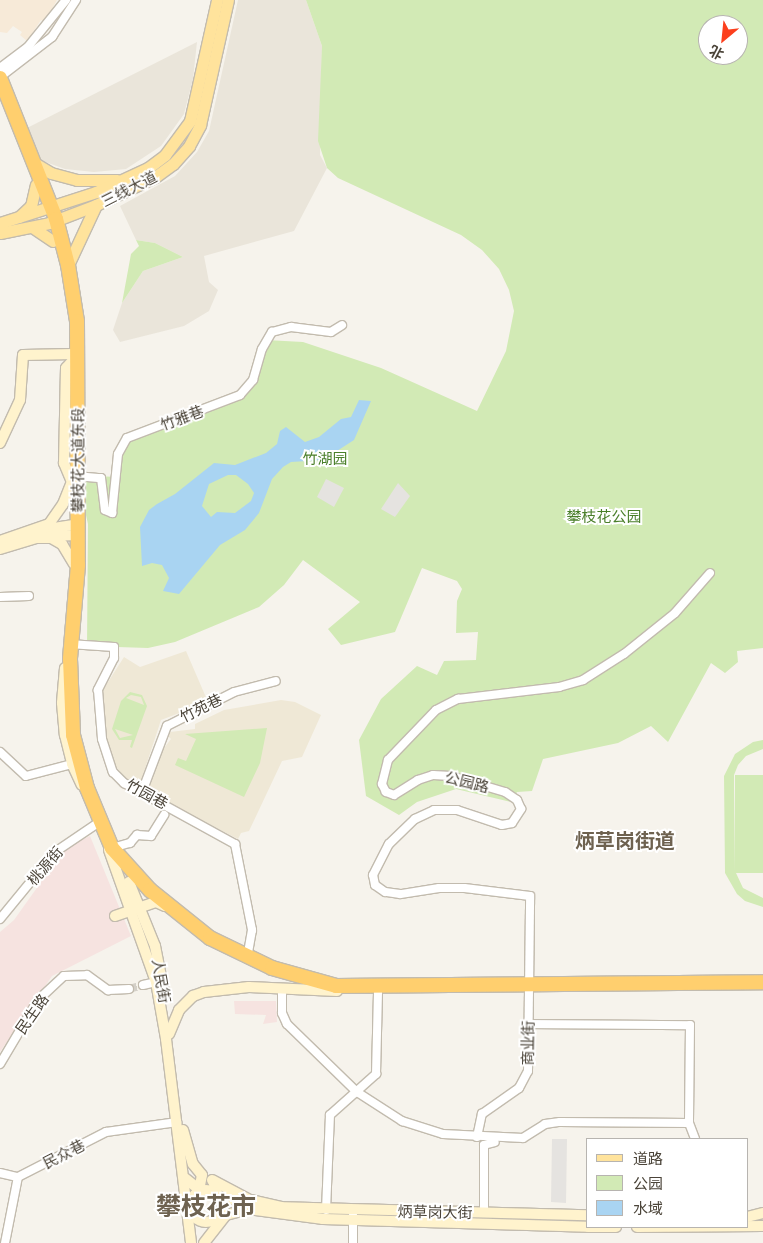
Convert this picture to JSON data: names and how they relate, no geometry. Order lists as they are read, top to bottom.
{
  "streets": {
    "highway": ["攀枝花大道东段"],
    "main road": ["三线大道"],
    "street": [
      "竹雅巷",
      "竹苑巷",
      "公园路",
      "竹园巷",
      "桃源街",
      "人民街",
      "民生路",
      "商业街",
      "民众巷",
      "炳草岗大街"
    ]
  },
  "crossings": [
    ["三线大道", "攀枝花大道东段"],
    ["竹雅巷", "攀枝花大道东段"],
    ["攀枝花大道东段", "竹园巷"],
    ["攀枝花大道东段", "桃源街"],
    ["攀枝花大道东段", "人民街"],
    ["竹苑巷", "竹园巷"],
    ["公园路", "商业街"],
    ["人民街", "民众巷"]
  ],
  "districts": ["炳草岗街道", "攀枝花市"],
  "parks": ["竹湖园", "攀枝花公园"],
  "legend": ["道路", "公园", "水域"],
  "north": "bottom left"
}
